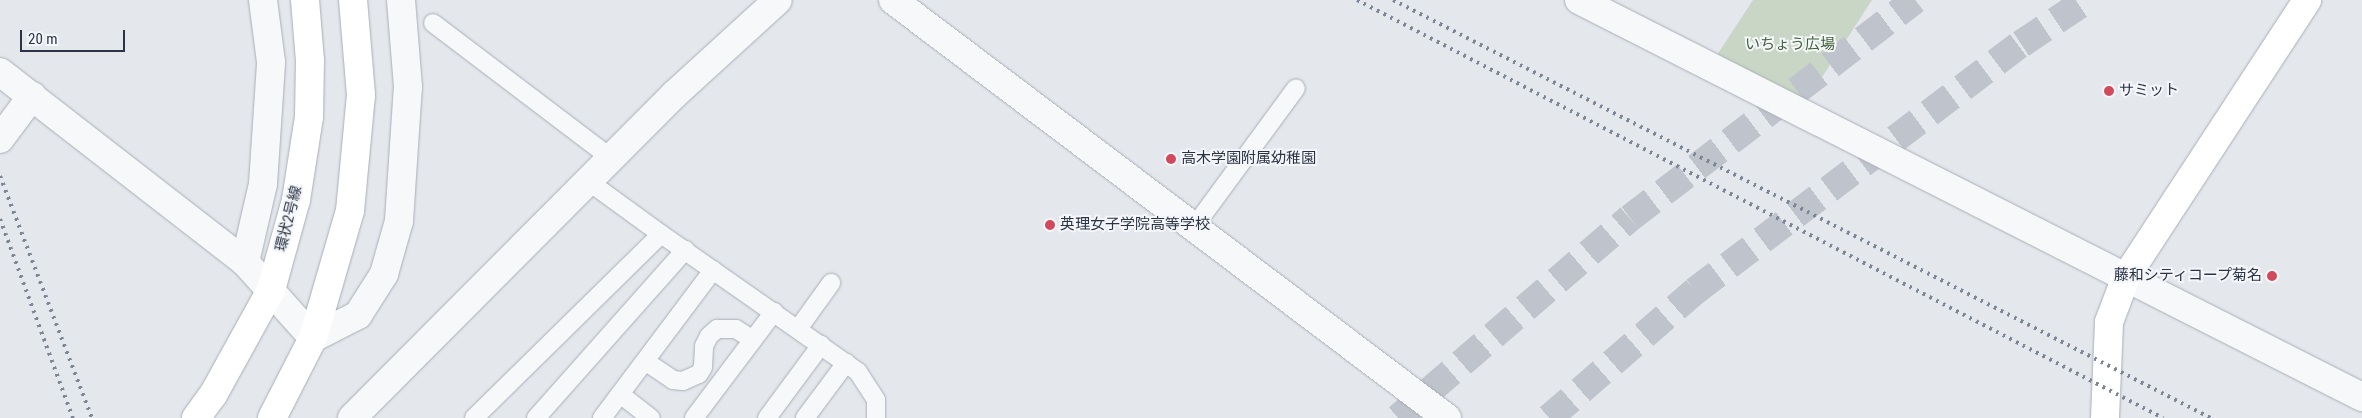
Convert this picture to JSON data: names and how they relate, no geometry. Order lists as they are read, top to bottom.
{
  "streets": {
    "main road": ["環状2号線"]
  },
  "parks": ["いちょう広場"],
  "places": [
    "サミット",
    "高木学園附属幼稚園",
    "英理女子学院高等学校",
    "藤和シティコープ菊名"
  ],
  "scale_bar": "20 m"
}
